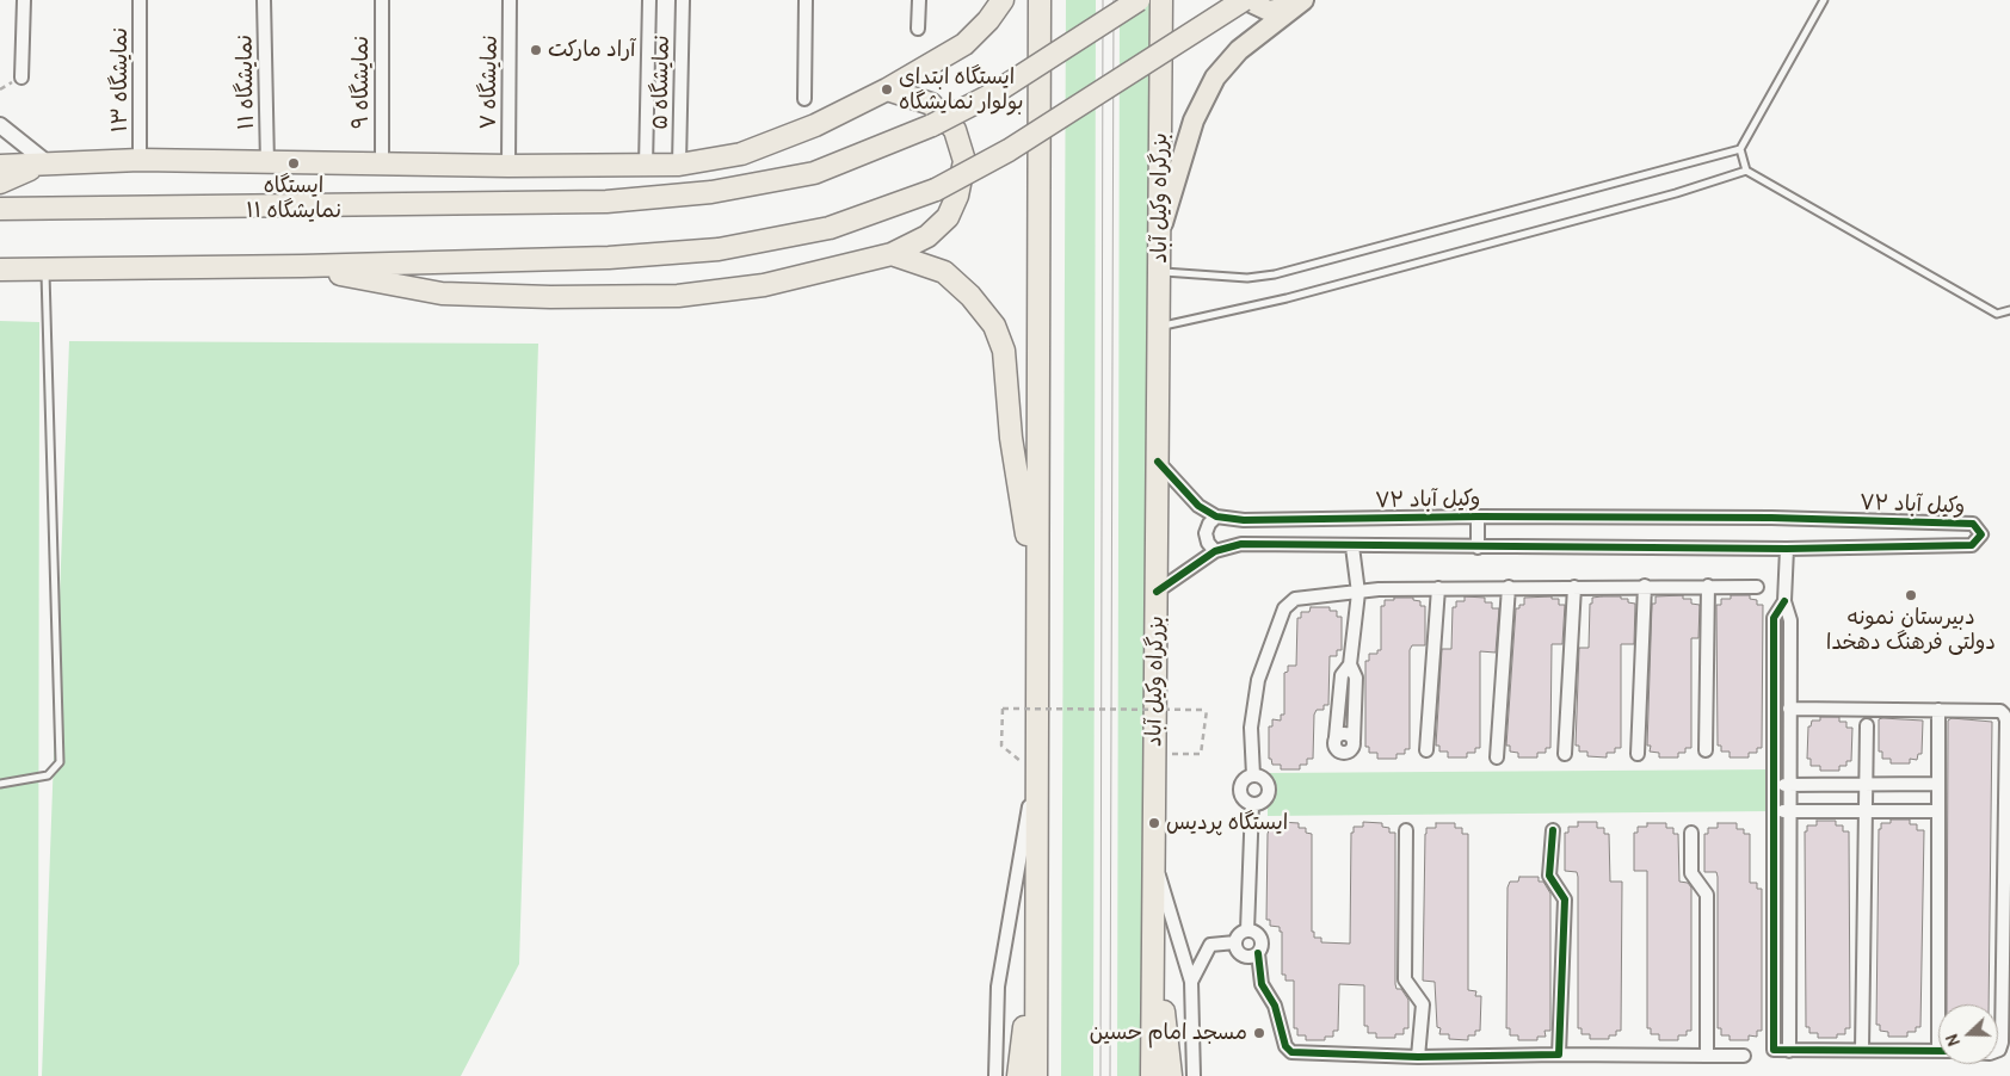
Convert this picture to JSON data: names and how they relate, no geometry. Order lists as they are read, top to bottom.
{
  "streets": {
    "highway": ["بزرگراه وکیل آباد"],
    "street": [
      "نمایشگاه ۱۳",
      "نمایشگاه ۱۱",
      "نمایشگاه ۹",
      "نمایشگاه ۷",
      "نمایشگاه ۵",
      "۷۲ وکیل آباد"
    ]
  },
  "crossings": [
    ["بزرگراه وکیل آباد", "۷۲ وکیل آباد"]
  ],
  "places": [
    "آراد مارکت",
    "ایستگاه ابتدای بولوار نمایشگاه",
    "ایستگاه نمایشگاه ۱۱",
    "دبیرستان نمونه دولتی فرهنگ دهخدا",
    "ایستگاه پردیس",
    "مسجد امام حسین"
  ],
  "north": "left"
}
